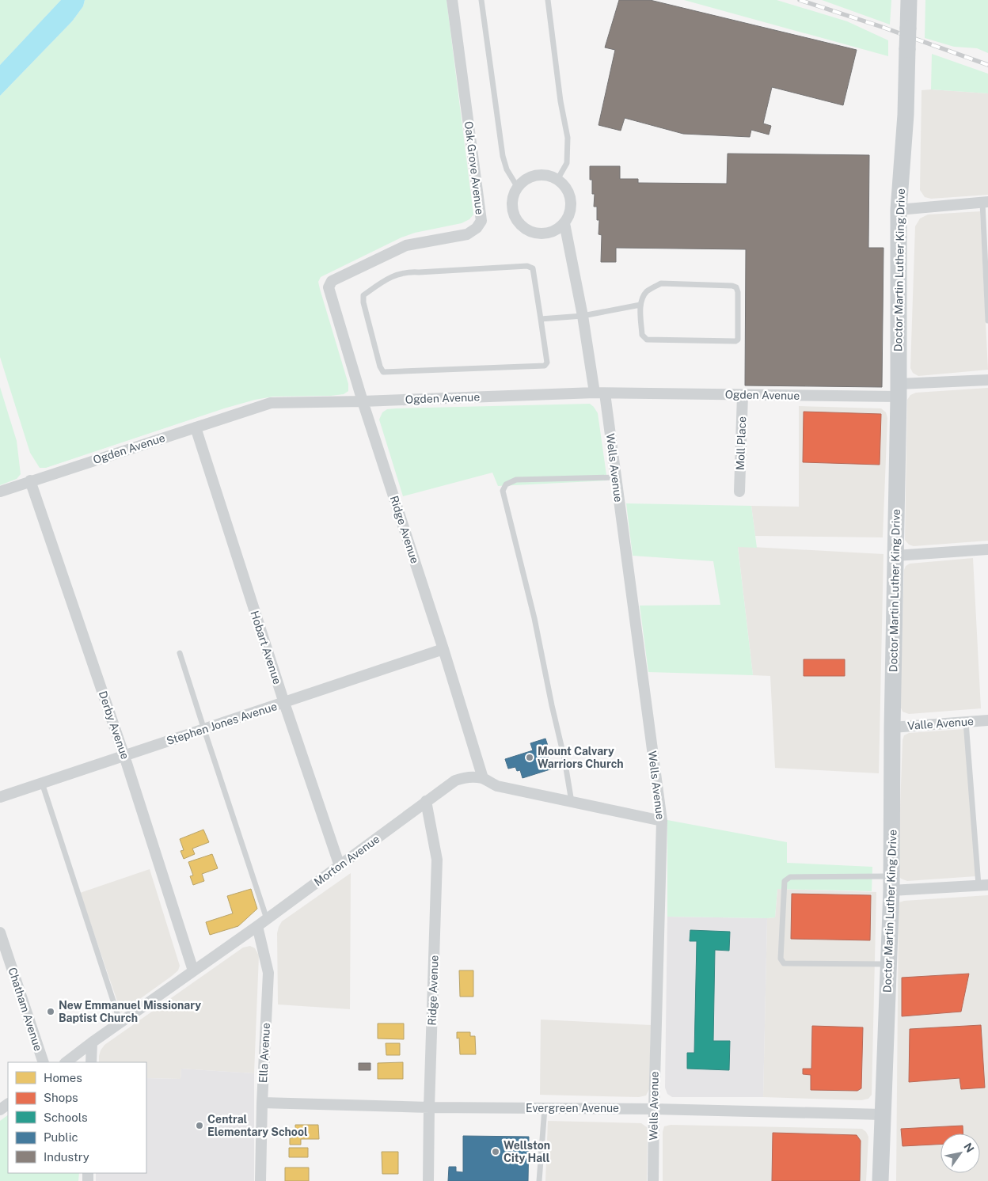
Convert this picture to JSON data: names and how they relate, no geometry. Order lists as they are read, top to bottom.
{
  "streets": {
    "main road": ["Doctor Martin Luther King Drive"],
    "street": [
      "Oak Grove Avenue",
      "Ogden Avenue",
      "Moll Place",
      "Wells Avenue",
      "Ridge Avenue",
      "Hobart Avenue",
      "Stephen Jones Avenue",
      "Valle Avenue",
      "Derby Avenue",
      "Morton Avenue",
      "Chatham Avenue",
      "Ella Avenue",
      "Evergreen Avenue"
    ]
  },
  "crossings": [
    ["Oak Grove Avenue", "Ridge Avenue"],
    ["Doctor Martin Luther King Drive", "Ogden Avenue"],
    ["Doctor Martin Luther King Drive", "Valle Avenue"],
    ["Doctor Martin Luther King Drive", "Evergreen Avenue"],
    ["Ogden Avenue", "Moll Place"],
    ["Ogden Avenue", "Wells Avenue"],
    ["Ogden Avenue", "Ridge Avenue"],
    ["Ogden Avenue", "Hobart Avenue"],
    ["Ogden Avenue", "Derby Avenue"],
    ["Wells Avenue", "Morton Avenue"],
    ["Wells Avenue", "Evergreen Avenue"],
    ["Ridge Avenue", "Stephen Jones Avenue"],
    ["Ridge Avenue", "Morton Avenue"],
    ["Ridge Avenue", "Evergreen Avenue"],
    ["Hobart Avenue", "Stephen Jones Avenue"],
    ["Hobart Avenue", "Morton Avenue"],
    ["Stephen Jones Avenue", "Derby Avenue"],
    ["Derby Avenue", "Morton Avenue"],
    ["Morton Avenue", "Ella Avenue"],
    ["Ella Avenue", "Evergreen Avenue"]
  ],
  "places": [
    "Mount Calvary Warriors Church",
    "New Emmanuel Missionary Baptist Church",
    "Central Elementary School",
    "Wellston City Hall"
  ],
  "legend": [
    "Homes",
    "Shops",
    "Schools",
    "Public",
    "Industry"
  ],
  "north": "top right"
}
